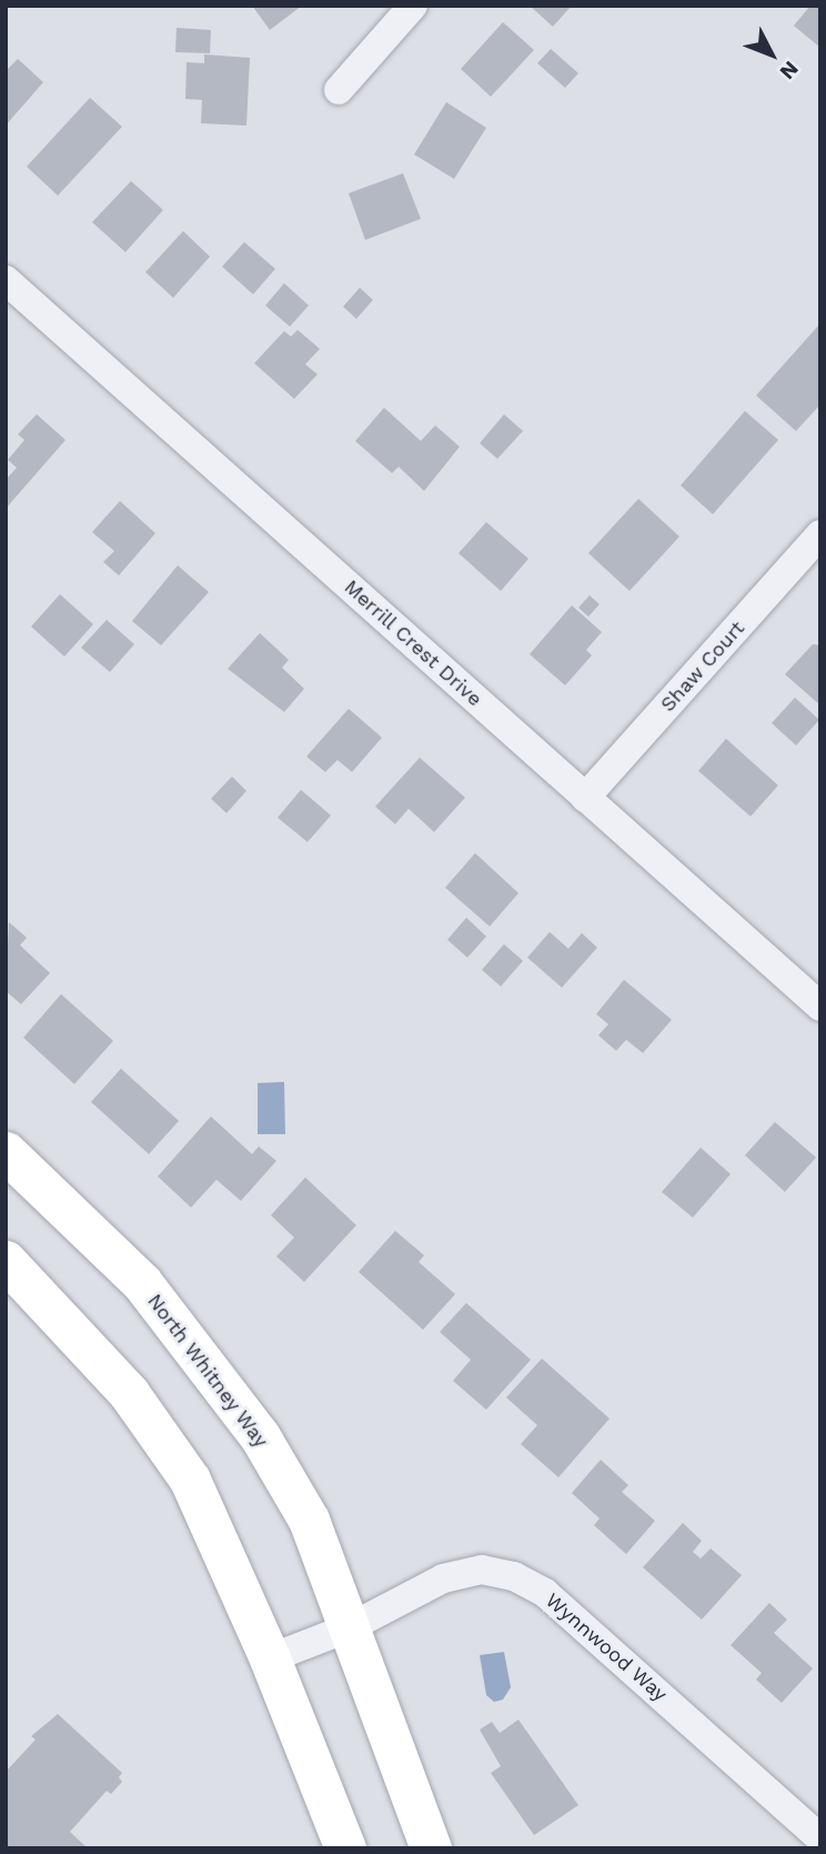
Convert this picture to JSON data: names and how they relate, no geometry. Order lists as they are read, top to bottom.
{
  "streets": {
    "main road": ["North Whitney Way"],
    "street": ["Merrill Crest Drive", "Shaw Court", "Wynnwood Way"]
  },
  "crossings": [
    ["Merrill Crest Drive", "Shaw Court"],
    ["North Whitney Way", "Wynnwood Way"]
  ],
  "north": "bottom right"
}
